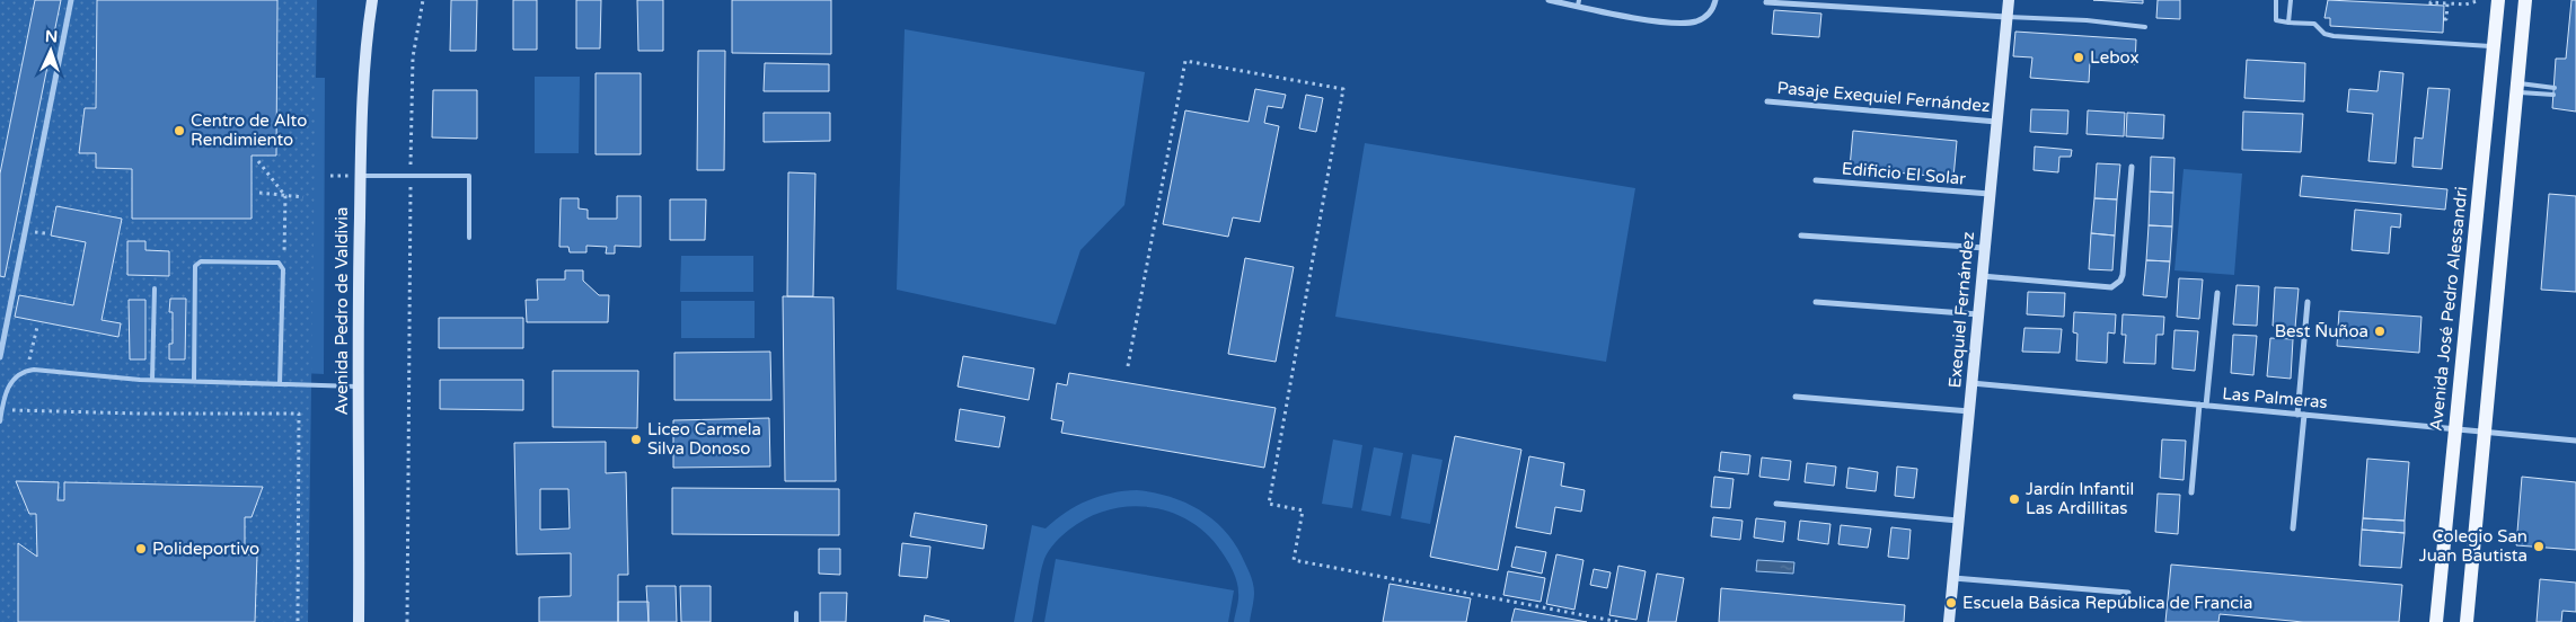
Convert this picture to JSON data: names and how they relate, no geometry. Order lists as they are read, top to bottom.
{
  "streets": {
    "main road": ["Avenida José Pedro Alessandri"],
    "street": [
      "Pasaje Exequiel Fernández",
      "Edificio El Solar",
      "Exequiel Fernández",
      "Avenida Pedro de Valdivia",
      "Las Palmeras"
    ]
  },
  "crossings": [
    ["Pasaje Exequiel Fernández", "Exequiel Fernández"],
    ["Edificio El Solar", "Exequiel Fernández"],
    ["Avenida José Pedro Alessandri", "Las Palmeras"],
    ["Exequiel Fernández", "Las Palmeras"]
  ],
  "places": [
    "Lebox",
    "Centro de Alto Rendimiento",
    "Best Ñuñoa",
    "Liceo Carmela Silva Donoso",
    "Jardín Infantil Las Ardillitas",
    "Colegio San Juan Bautista",
    "Polideportivo",
    "Escuela Básica República de Francia"
  ],
  "north": "top"
}
